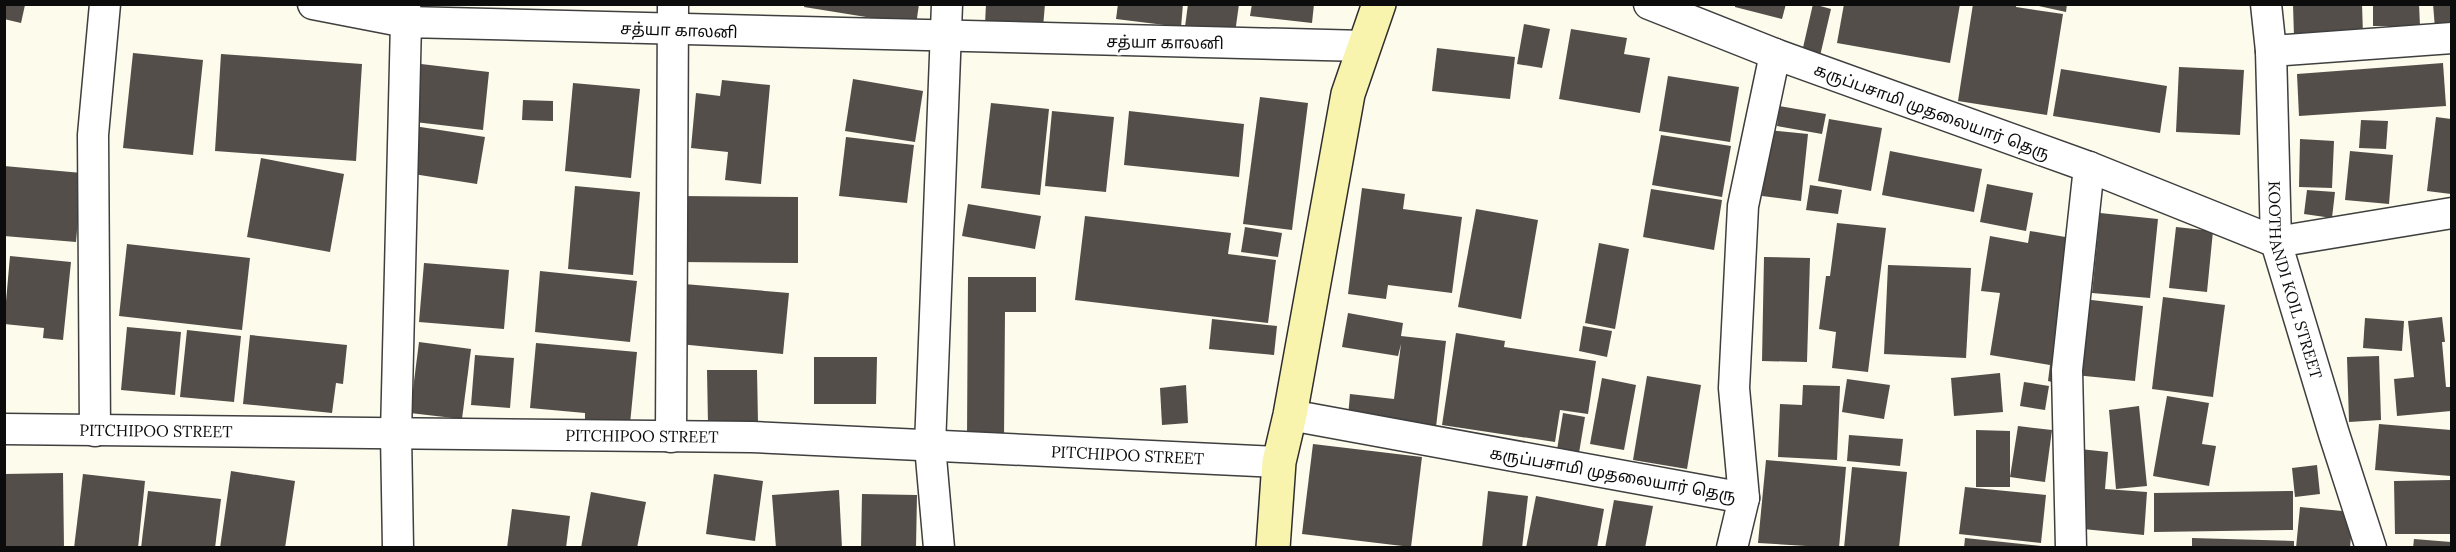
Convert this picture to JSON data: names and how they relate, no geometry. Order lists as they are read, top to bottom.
{
  "streets": {
    "street": [
      "சத்யா காலனி",
      "கருப்பசாமி முதலையார் தெரு",
      "KOOTHANDI KOIL STREET",
      "PITCHIPOO STREET"
    ]
  },
  "crossings": [
    ["கருப்பசாமி முதலையார் தெரு", "KOOTHANDI KOIL STREET"]
  ]
}
